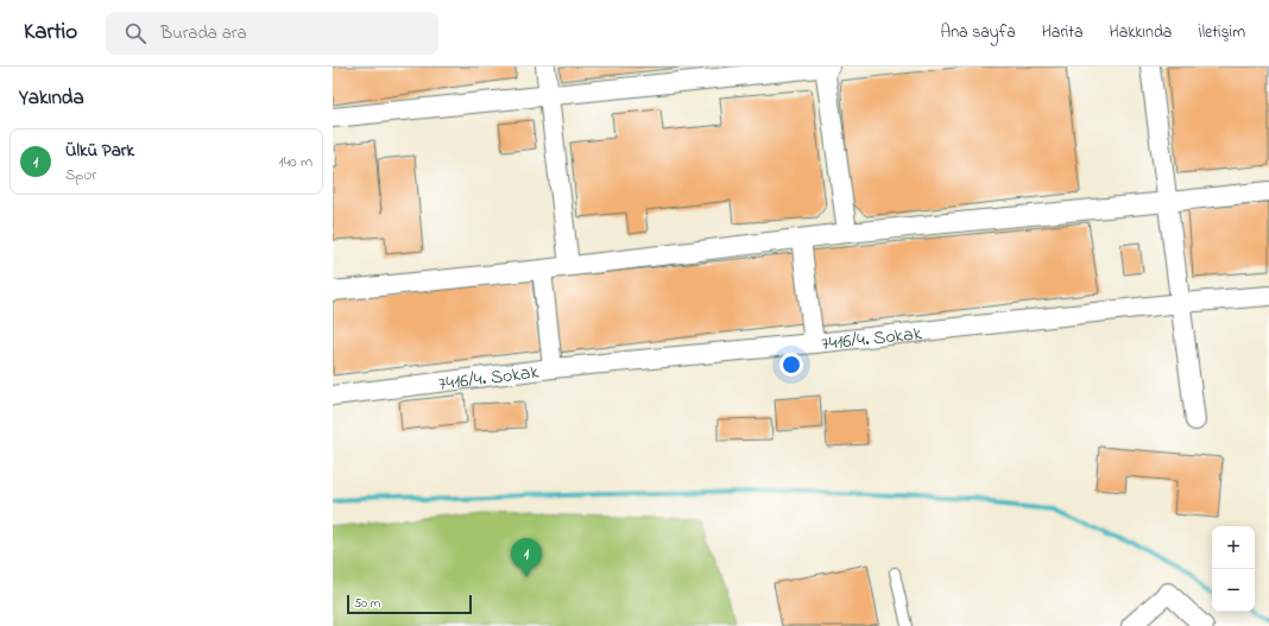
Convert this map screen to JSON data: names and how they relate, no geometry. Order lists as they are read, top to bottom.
{
  "streets": {
    "street": ["7416/4. Sokak"]
  },
  "scale_bar": "50 m",
  "page": {
    "header": "Kartio",
    "search": "Burada ara",
    "nav": [
      "Ana sayfa",
      "Harita",
      "Hakkında",
      "İletişim"
    ],
    "heading": "Yakında",
    "list": [
      {
        "mark": "1",
        "name": "Ülkü Park",
        "note": "Spor",
        "value": "140 m"
      }
    ],
    "map_buttons": ["+", "−"],
    "pins": "1",
    "scale": "50 m"
  }
}
